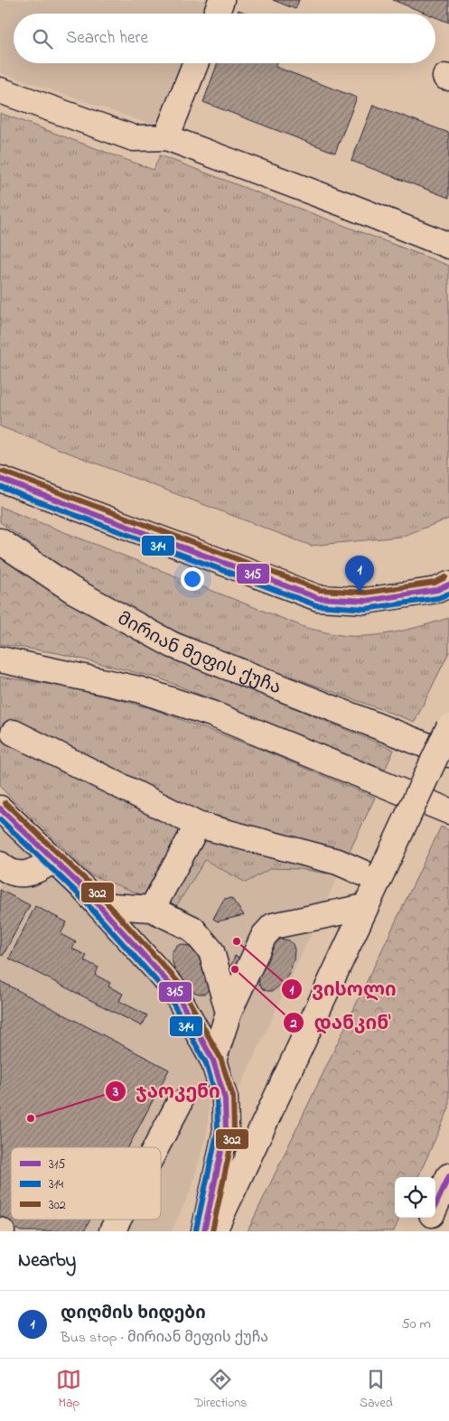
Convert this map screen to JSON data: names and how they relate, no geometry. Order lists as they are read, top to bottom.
{
  "streets": {
    "main road": ["მირიან მეფის ქუჩა"]
  },
  "places": ["ვისოლი", "დანკინ'", "ჯაოკენი"],
  "lines": ["transit line 302", "transit line 315", "transit line 314"],
  "legend": ["315", "314", "302"],
  "page": {
    "search": "Search here",
    "pins": "1",
    "heading": "Nearby",
    "list": [
      {
        "mark": "1",
        "name": "დიღმის ხიდები",
        "note": "Bus stop · მირიან მეფის ქუჩა",
        "value": "50 m"
      }
    ],
    "nav": ["Map", "Directions", "Saved"]
  }
}
